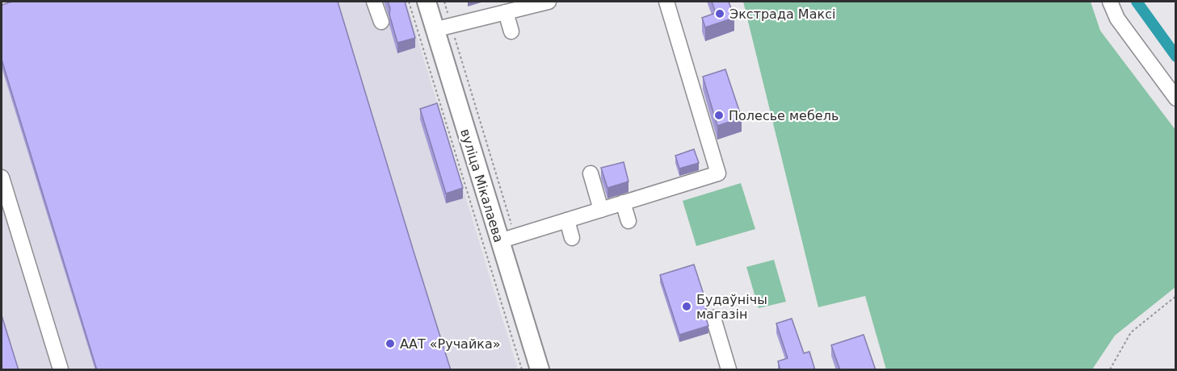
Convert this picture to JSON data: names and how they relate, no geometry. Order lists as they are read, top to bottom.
{
  "streets": {
    "main road": ["вуліца Мікалаева"]
  },
  "places": [
    "Экстрада Максі",
    "Полесье мебель",
    "Будаўнічы магазін",
    "ААТ «Ручайка»"
  ]
}
